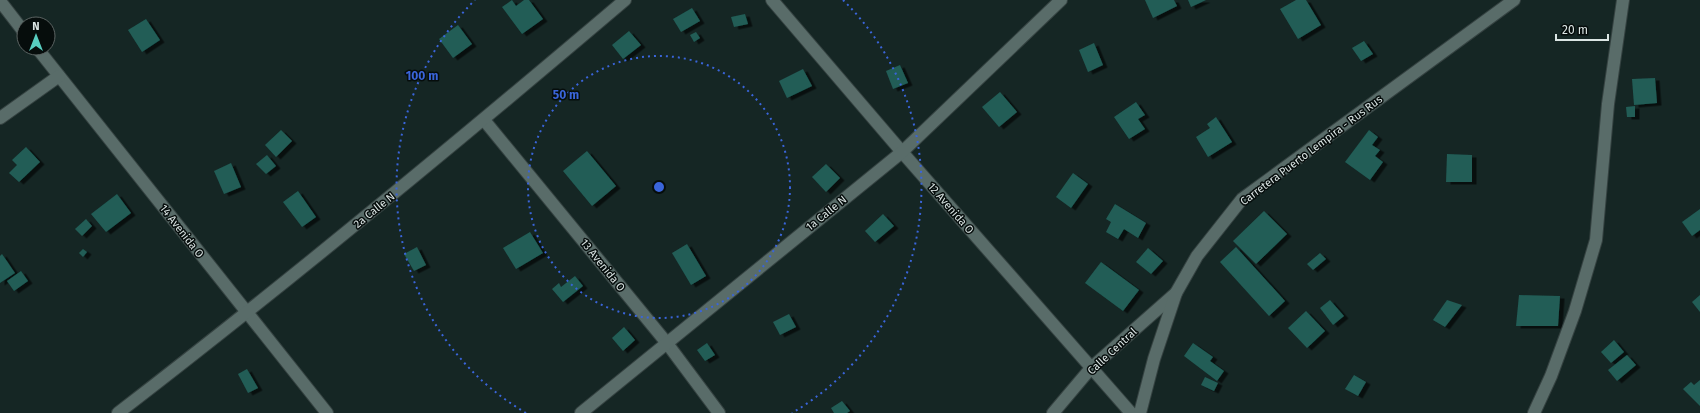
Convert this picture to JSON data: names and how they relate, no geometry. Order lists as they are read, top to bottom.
{
  "streets": {
    "street": [
      "Carretera Puerto Lempira - Rus Rus",
      "12 Avenida O",
      "2a Calle N",
      "1a Calle N",
      "14 Avenida O",
      "13 Avenida O",
      "Calle Central"
    ]
  },
  "crossings": [
    ["Carretera Puerto Lempira - Rus Rus", "Calle Central"],
    ["12 Avenida O", "1a Calle N"],
    ["12 Avenida O", "Calle Central"],
    ["2a Calle N", "14 Avenida O"],
    ["2a Calle N", "13 Avenida O"],
    ["1a Calle N", "13 Avenida O"]
  ],
  "scale_bar": "20 m",
  "north": "top",
  "rings": ["100 m", "50 m"]
}
